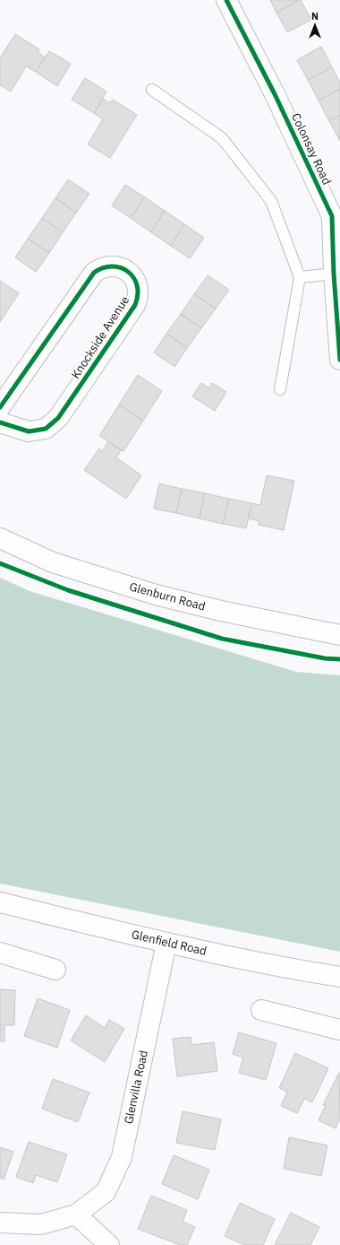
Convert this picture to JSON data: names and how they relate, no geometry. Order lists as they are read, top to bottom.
{
  "streets": {
    "street": [
      "Colonsay Road",
      "Knockside Avenue",
      "Glenburn Road",
      "Glenfield Road",
      "Glenvilla Road"
    ]
  },
  "crossings": [
    ["Glenfield Road", "Glenvilla Road"]
  ],
  "north": "top"
}
